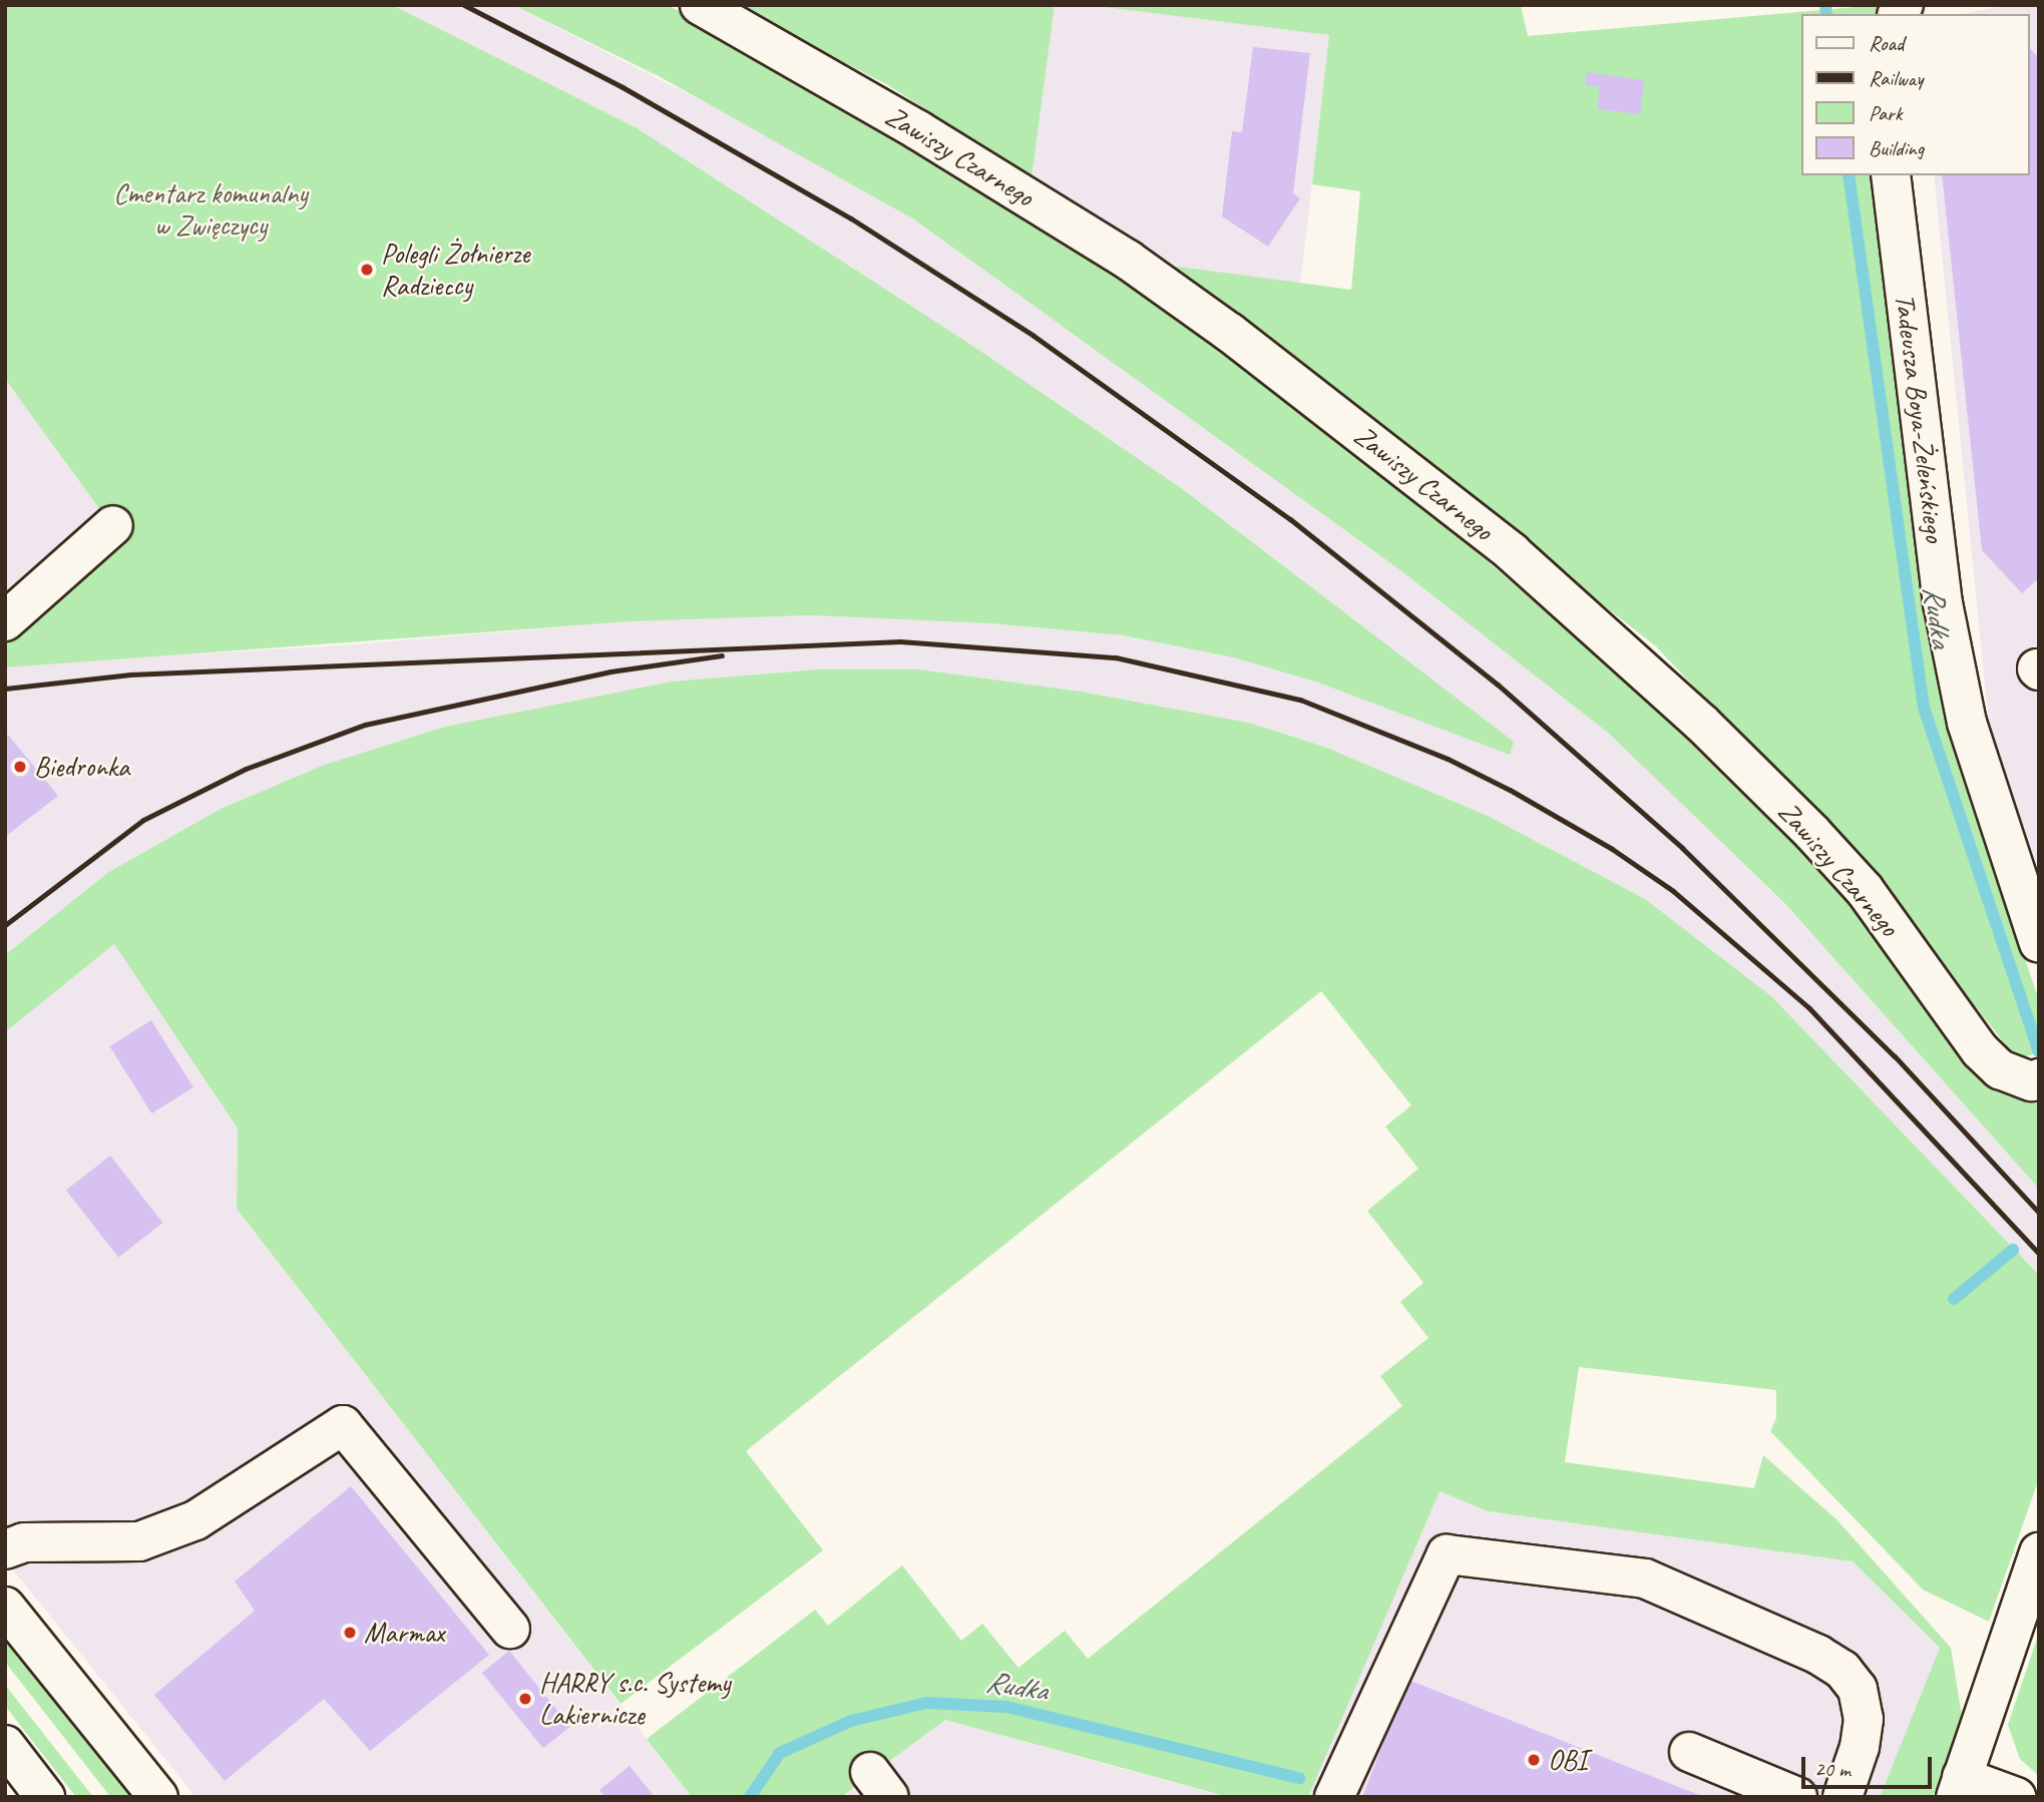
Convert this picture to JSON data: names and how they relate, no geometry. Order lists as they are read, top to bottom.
{
  "streets": {
    "street": ["Zawiszy Czarnego", "Tadeusza Boya-Żeleńskiego"]
  },
  "water": ["Rudka"],
  "parks": ["Cmentarz komunalny w Zwięczycy"],
  "places": [
    "Polegli Żołnierze Radzieccy",
    "Biedronka",
    "Marmax",
    "HARRY s.c. Systemy Lakiernicze",
    "OBI"
  ],
  "legend": [
    "Road",
    "Railway",
    "Park",
    "Building"
  ],
  "scale_bar": "20 m"
}
